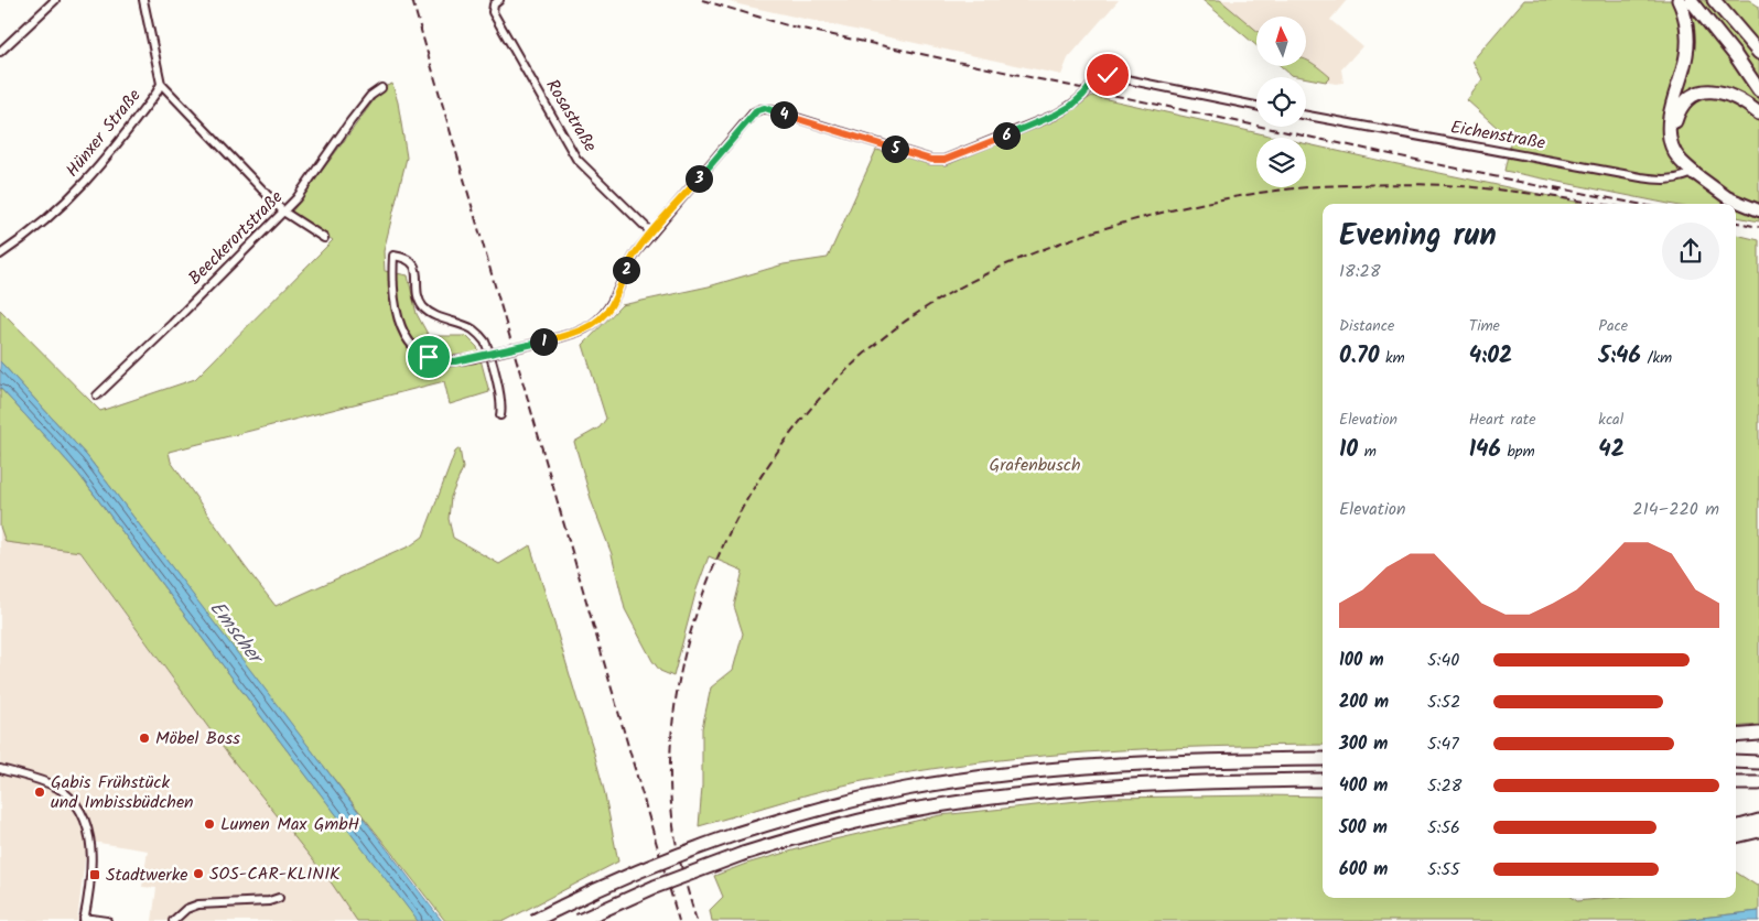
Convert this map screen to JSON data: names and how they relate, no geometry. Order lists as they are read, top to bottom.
{
  "streets": {
    "street": [
      "Rosastraße",
      "Hünxer Straße",
      "Eichenstraße",
      "Beeckerortstraße"
    ]
  },
  "water": ["Emscher"],
  "parks": ["Grafenbusch"],
  "places": {
    "other": [
      "Möbel Boss",
      "Gabis Frühstück und Imbissbüdchen",
      "Lumen Max GmbH",
      "SOS-CAR-KLINIK"
    ],
    "transit": ["Stadtwerke"]
  },
  "north": "top",
  "page": {
    "pins": [
      "4",
      "6",
      "5",
      "3",
      "2",
      "1"
    ],
    "heading": ["Evening run", "18:28"],
    "stats": [
      ["Distance", "0.70 km"],
      ["Time", "4:02"],
      ["Pace", "5:46 /km"],
      ["Elevation", "10 m"],
      ["Heart rate", "146 bpm"],
      ["kcal", "42"]
    ],
    "chart": ["Elevation", "214–220 m"],
    "list": [
      {
        "name": "100 m",
        "note": "5:40"
      },
      {
        "name": "200 m",
        "note": "5:52"
      },
      {
        "name": "300 m",
        "note": "5:47"
      },
      {
        "name": "400 m",
        "note": "5:28"
      },
      {
        "name": "500 m",
        "note": "5:56"
      },
      {
        "name": "600 m",
        "note": "5:55"
      }
    ]
  }
}
